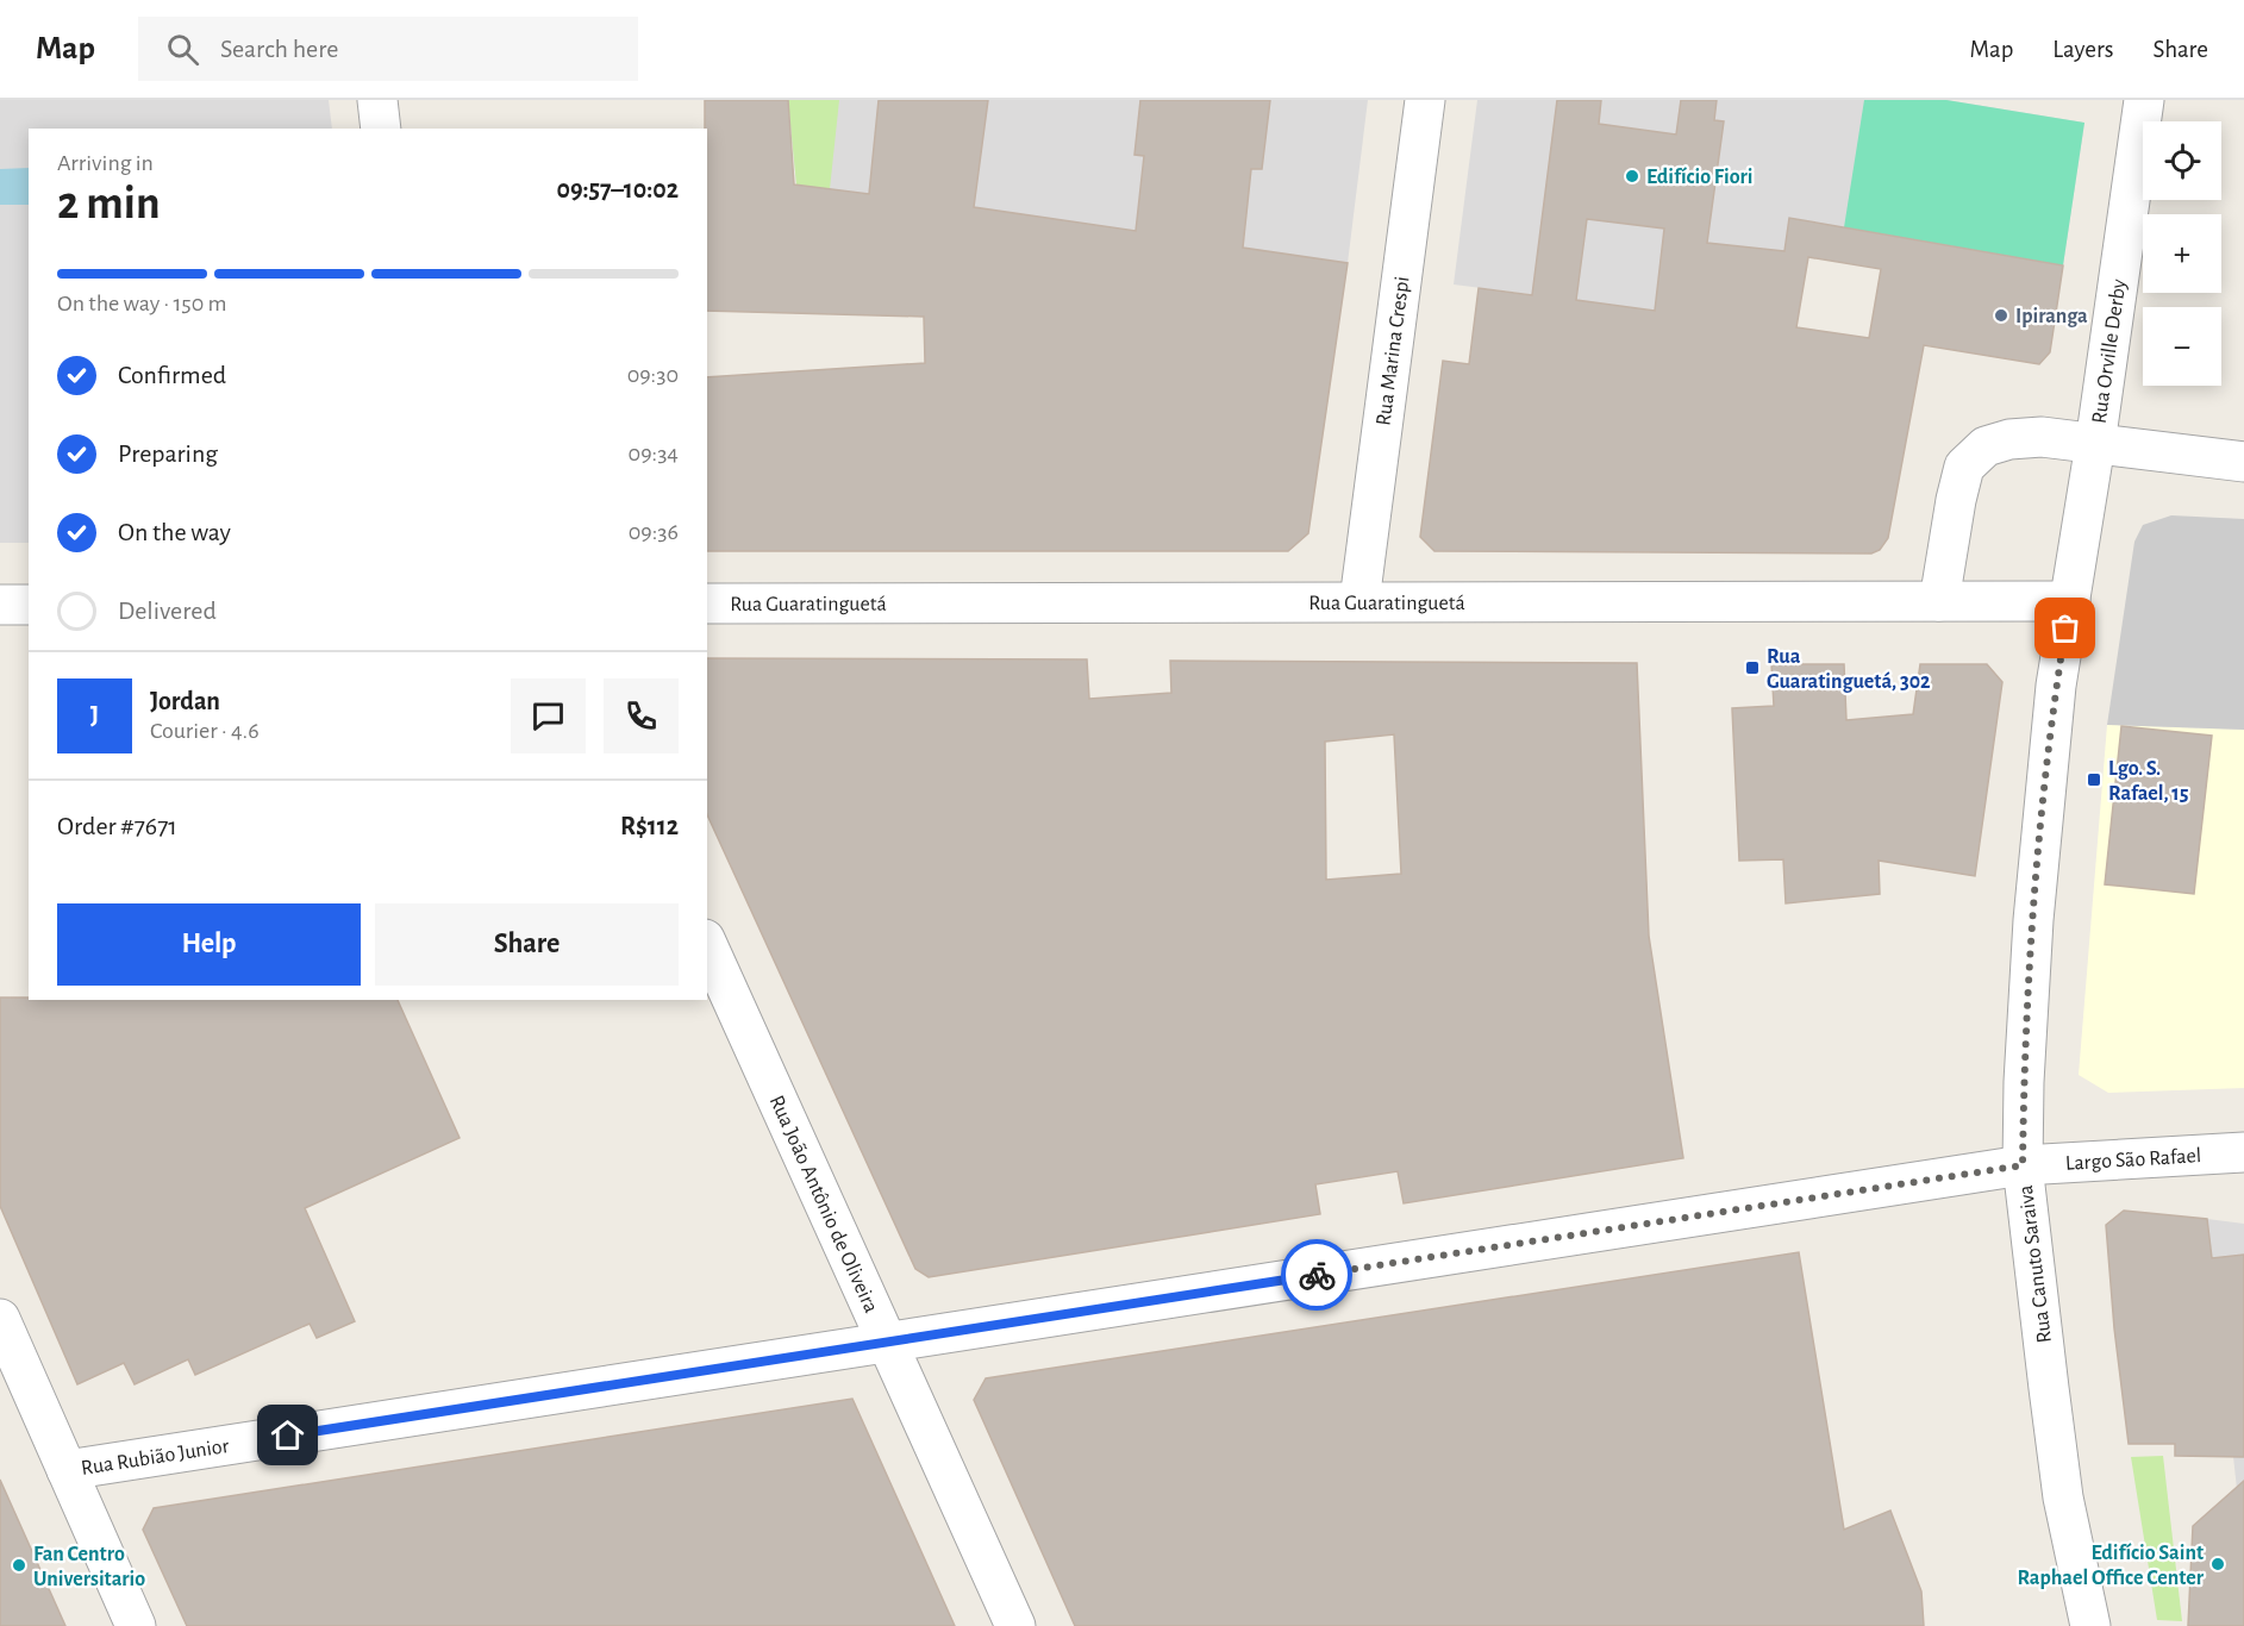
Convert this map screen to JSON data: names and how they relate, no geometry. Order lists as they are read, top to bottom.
{
  "streets": {
    "street": [
      "Rua Marina Crespi",
      "Rua Orville Derby",
      "Rua Guaratinguetá",
      "Largo São Rafael",
      "Rua João Antônio de Oliveira",
      "Rua Canuto Saraiva",
      "Rua Rubião Junior"
    ]
  },
  "crossings": [
    ["Rua Marina Crespi", "Rua Guaratinguetá"],
    ["Rua Orville Derby", "Rua Guaratinguetá"],
    ["Rua Orville Derby", "Rua Canuto Saraiva"],
    ["Rua Guaratinguetá", "Rua Canuto Saraiva"],
    ["Largo São Rafael", "Rua Canuto Saraiva"],
    ["Largo São Rafael", "Rua Rubião Junior"],
    ["Rua João Antônio de Oliveira", "Rua Rubião Junior"],
    ["Rua Canuto Saraiva", "Rua Rubião Junior"]
  ],
  "places": {
    "other": [
      "Edifício Fiori",
      "Ipiranga",
      "Edifício Saint Raphael Office Center",
      "Fan Centro Universitario"
    ],
    "transit": ["Rua Guaratinguetá, 302", "Lgo. S. Rafael, 15"]
  },
  "page": {
    "header": "Map",
    "search": "Search here",
    "nav": ["Map", "Layers", "Share"],
    "map_buttons": ["+", "−"],
    "heading": ["2 min", "Arriving in", "09:57–10:02"],
    "panel": [
      "Jordan",
      "Courier · 4.6",
      "Order #7671",
      "R$112"
    ],
    "bar": "On the way · 150 m",
    "list": [
      ["Confirmed", "09:30"],
      ["Preparing", "09:34"],
      ["On the way", "09:36"],
      "Delivered"
    ],
    "round": "J",
    "buttons": ["Help", "Share"]
  }
}
